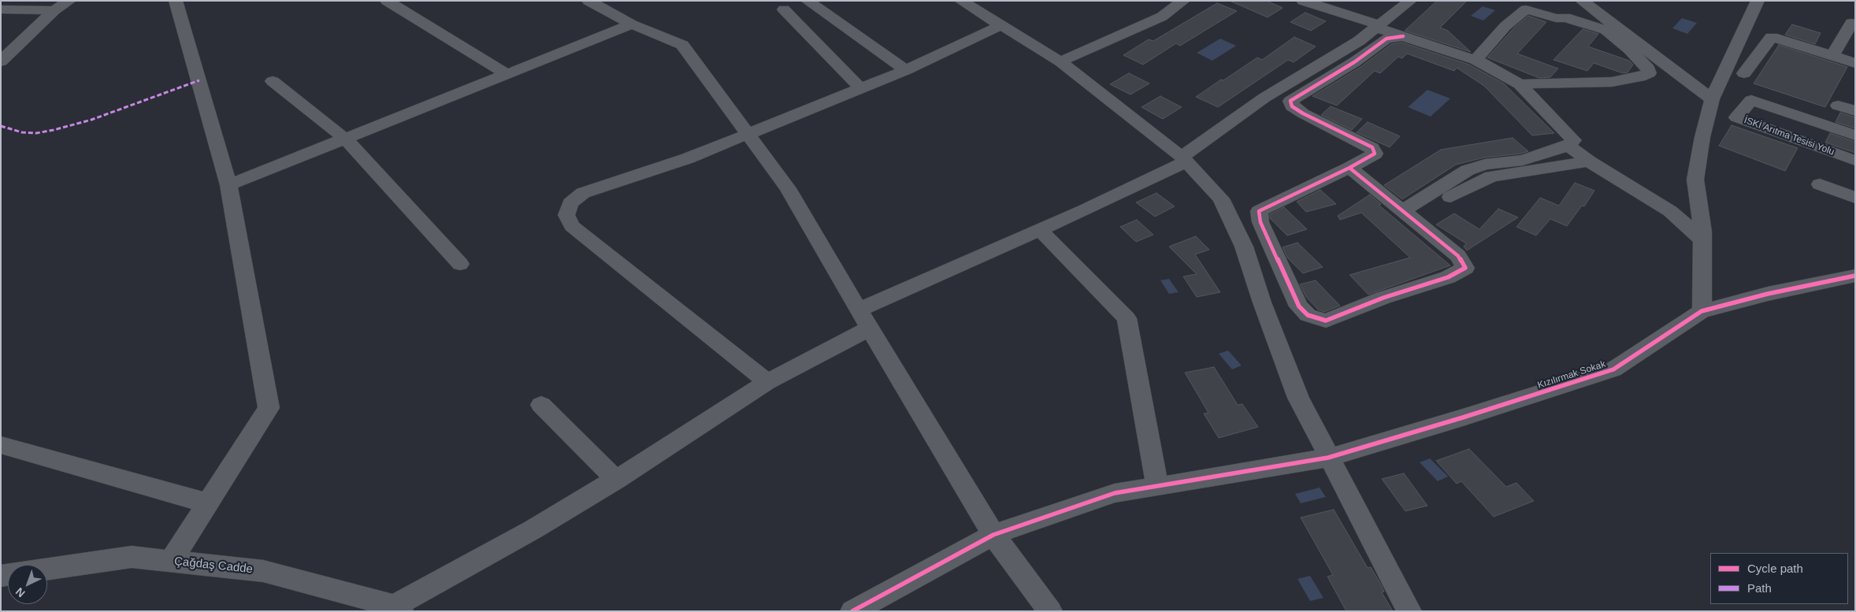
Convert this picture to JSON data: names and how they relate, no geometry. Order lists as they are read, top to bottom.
{
  "streets": {
    "street": ["İSKİ Arıtma Tesisi Yolu", "Kızılırmak Sokak", "Çağdaş Cadde"]
  },
  "legend": ["Cycle path", "Path"],
  "north": "bottom left"
}
